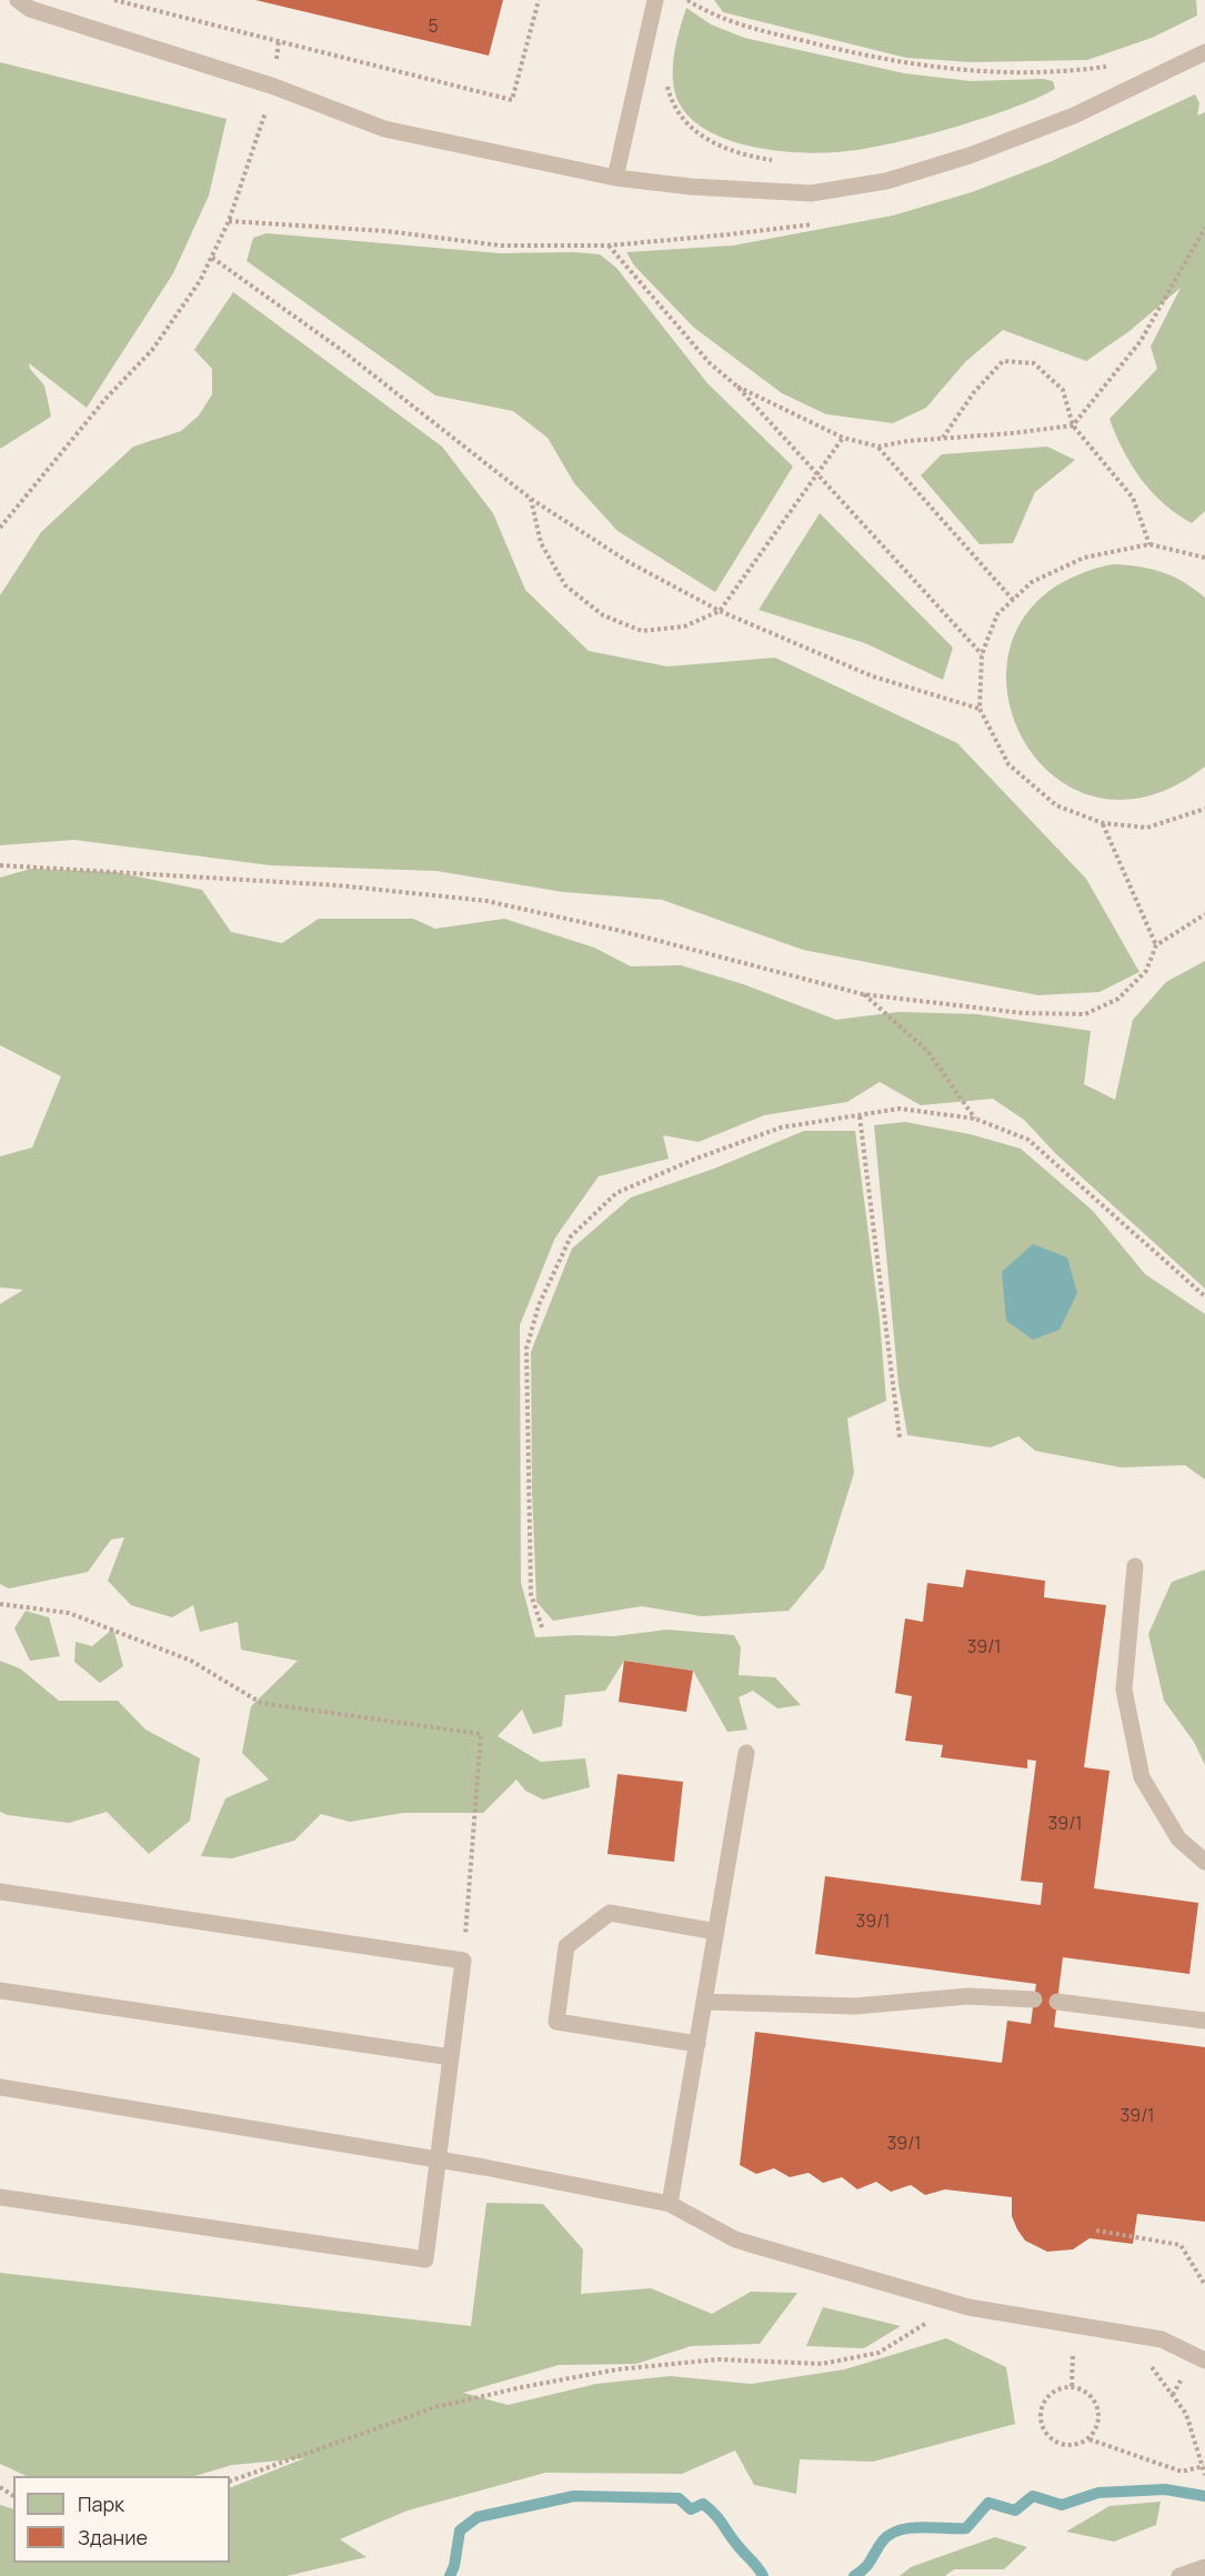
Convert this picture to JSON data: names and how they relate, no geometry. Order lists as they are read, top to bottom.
{
  "house_numbers": [
    "5",
    "39/1",
    "39/1",
    "39/1",
    "39/1",
    "39/1"
  ],
  "legend": ["Парк", "Здание"]
}
